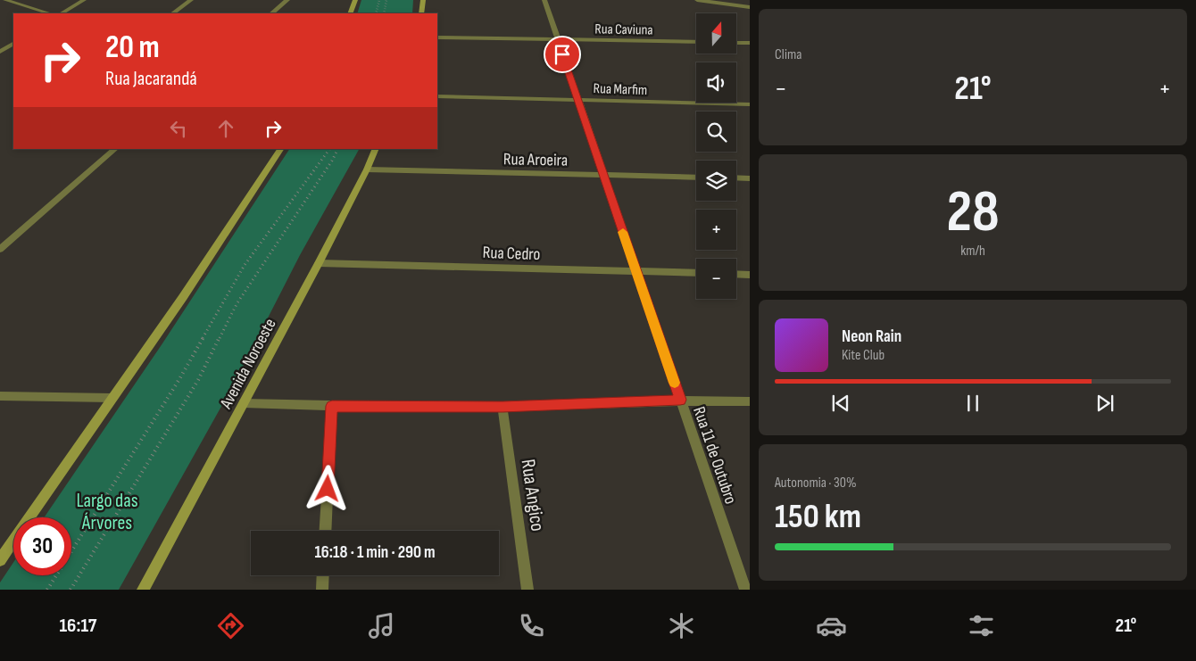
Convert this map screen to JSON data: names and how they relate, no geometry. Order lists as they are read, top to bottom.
{
  "streets": {
    "main road": ["Avenida Noroeste"],
    "street": [
      "Rua Caviuna",
      "Rua Marfim",
      "Rua Aroeira",
      "Rua Cedro",
      "Rua 11 de Outubro",
      "Rua Angico"
    ]
  },
  "crossings": [
    ["Rua Caviuna", "Rua 11 de Outubro"],
    ["Rua Marfim", "Rua 11 de Outubro"],
    ["Rua Aroeira", "Avenida Noroeste"],
    ["Rua Aroeira", "Rua 11 de Outubro"],
    ["Rua Cedro", "Avenida Noroeste"],
    ["Rua Cedro", "Rua 11 de Outubro"]
  ],
  "parks": ["Largo das Árvores"],
  "north": "top",
  "page": {
    "tile": [
      "Clima",
      ["28", "km/h"],
      ["Autonomia · 30%", "150 km"]
    ],
    "map_buttons": ["+", "−"],
    "turn": ["20 m", "Rua Jacarandá"],
    "heat": ["−", "21°", "+"],
    "song": ["Neon Rain", "Kite Club"],
    "limit": "30",
    "trip": "16:18 · 1 min · 290 m",
    "tabs": ["16:17", "21°"]
  }
}
